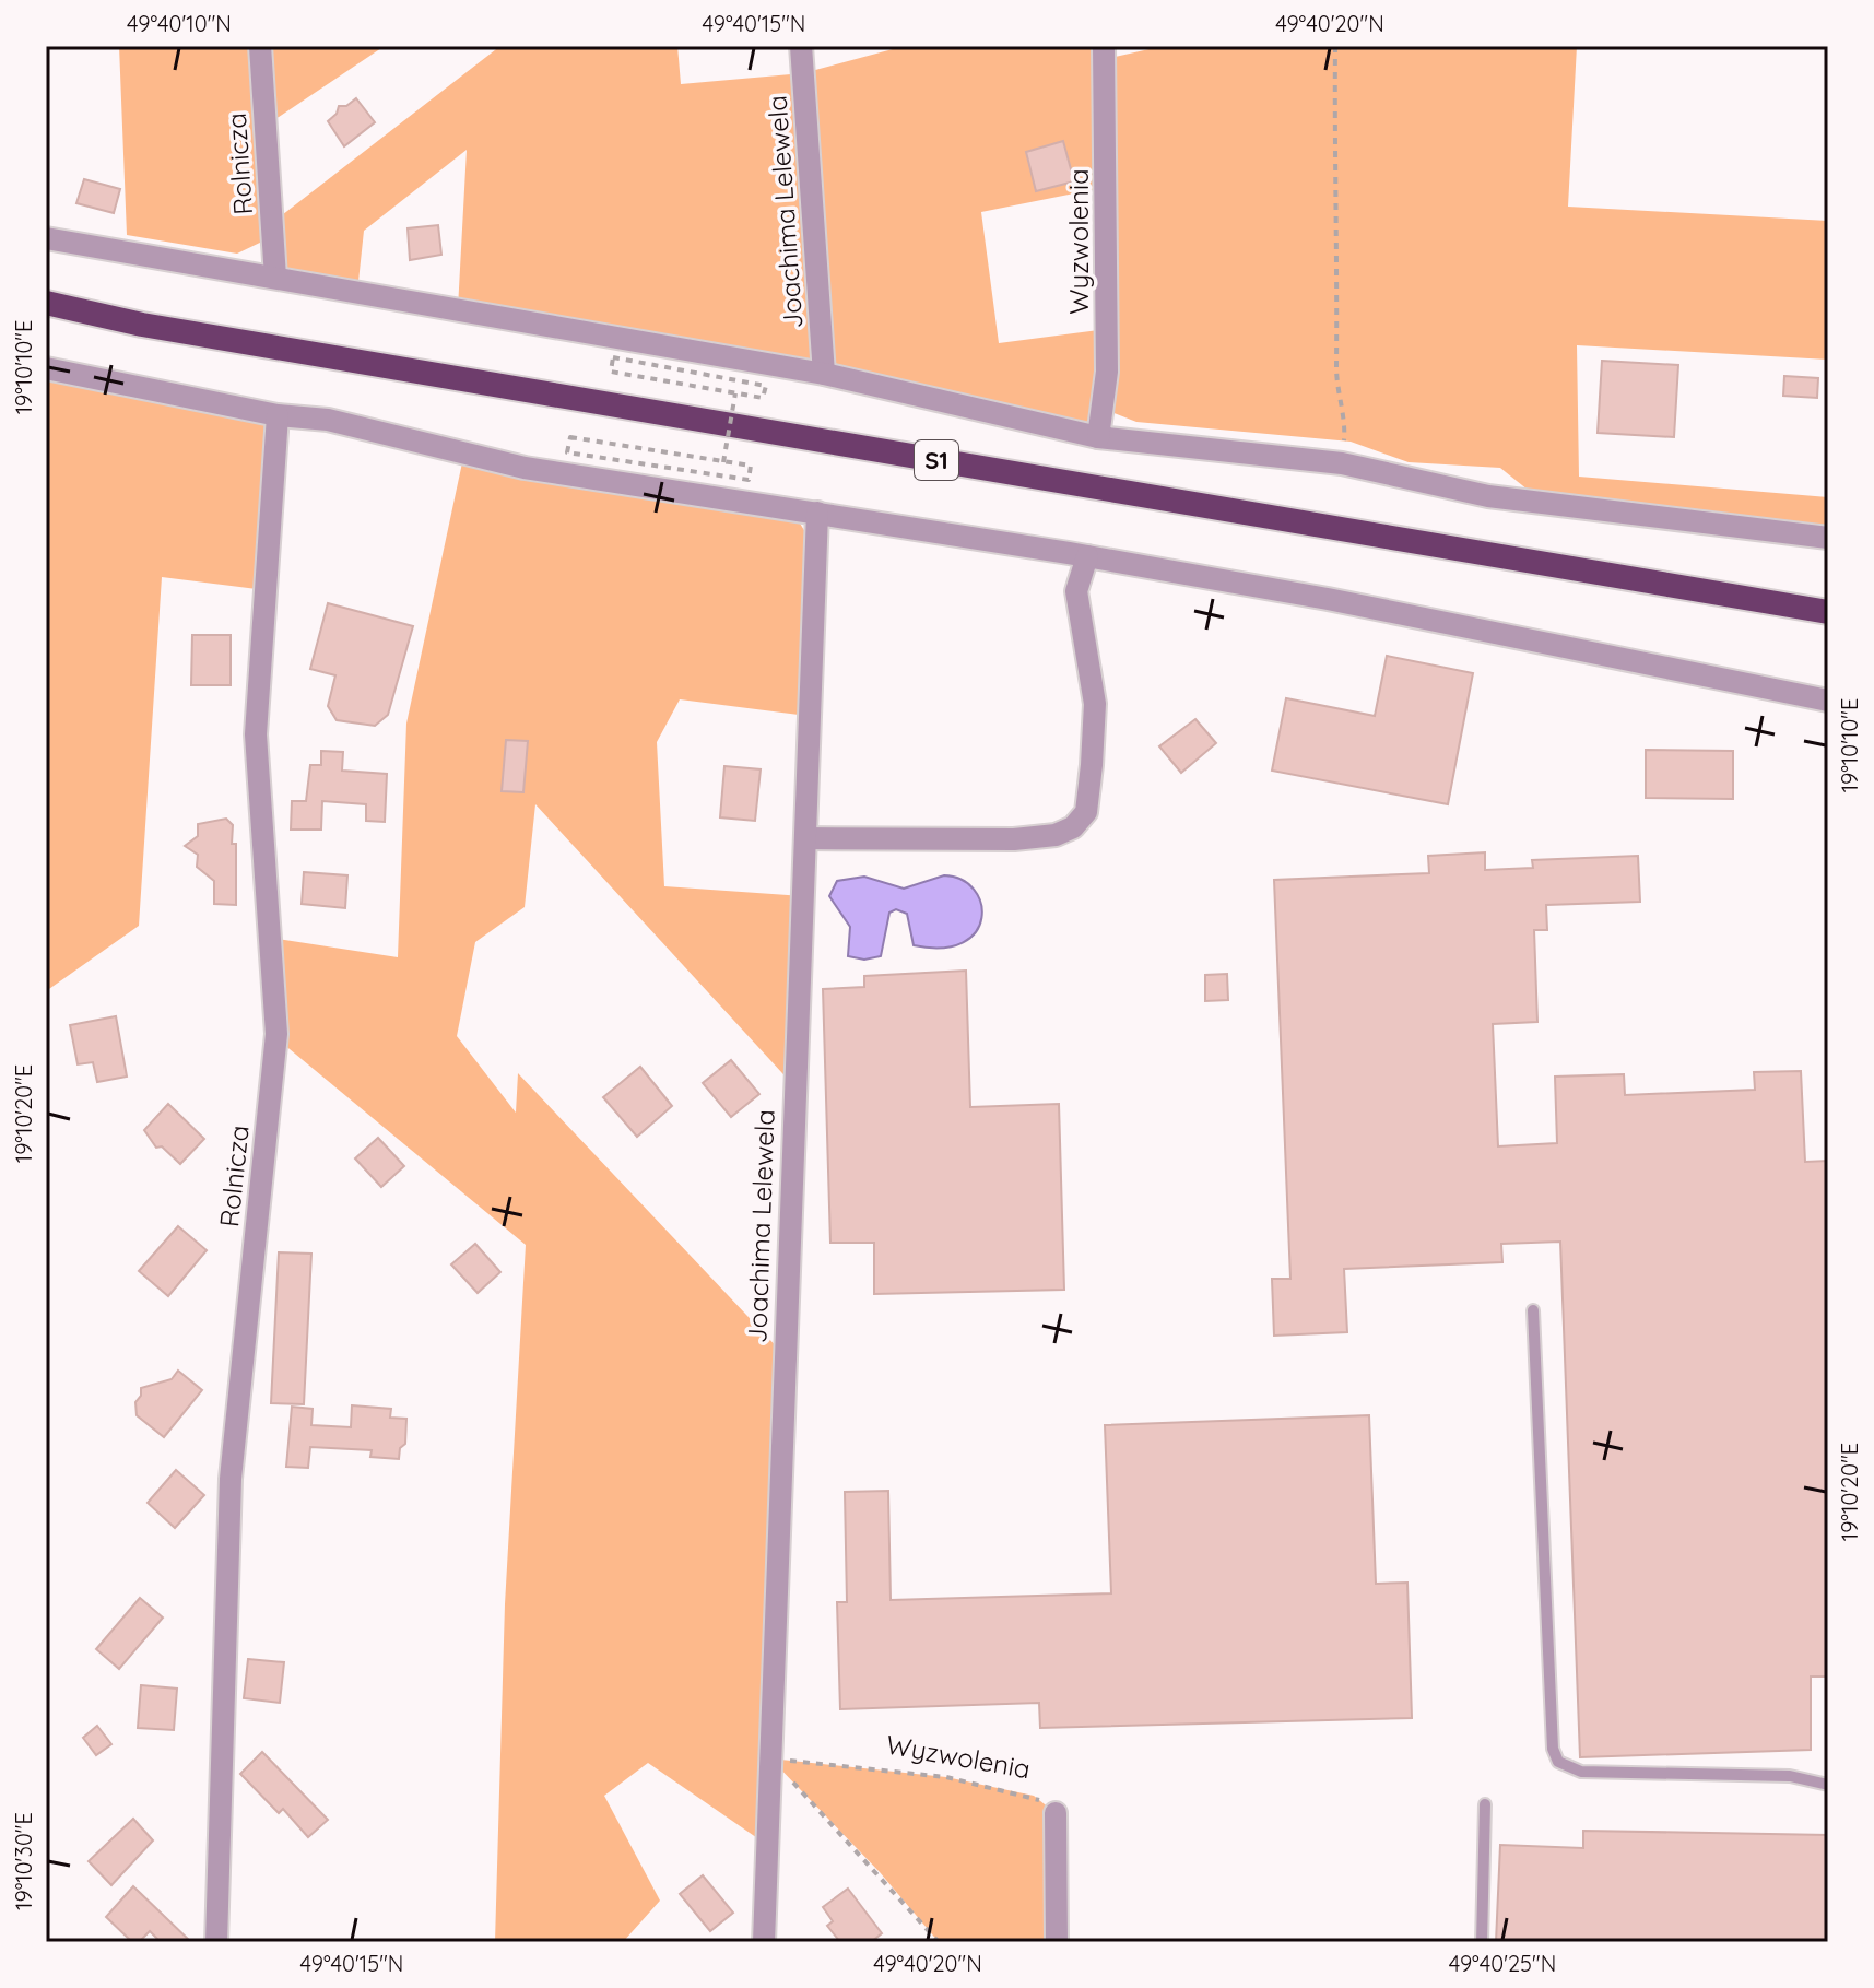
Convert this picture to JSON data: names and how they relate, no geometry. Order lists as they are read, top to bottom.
{
  "streets": {
    "highway": ["S1"],
    "street": ["Rolnicza", "Joachima Lelewela", "Wyzwolenia"]
  },
  "crossings": [
    ["Joachima Lelewela", "Wyzwolenia"]
  ],
  "coordinates": [
    "49°40'10\"N",
    "49°40'15\"N",
    "49°40'20\"N",
    "19°10'10\"E",
    "19°10'20\"E",
    "19°10'30\"E",
    "49°40'25\"N"
  ]
}
